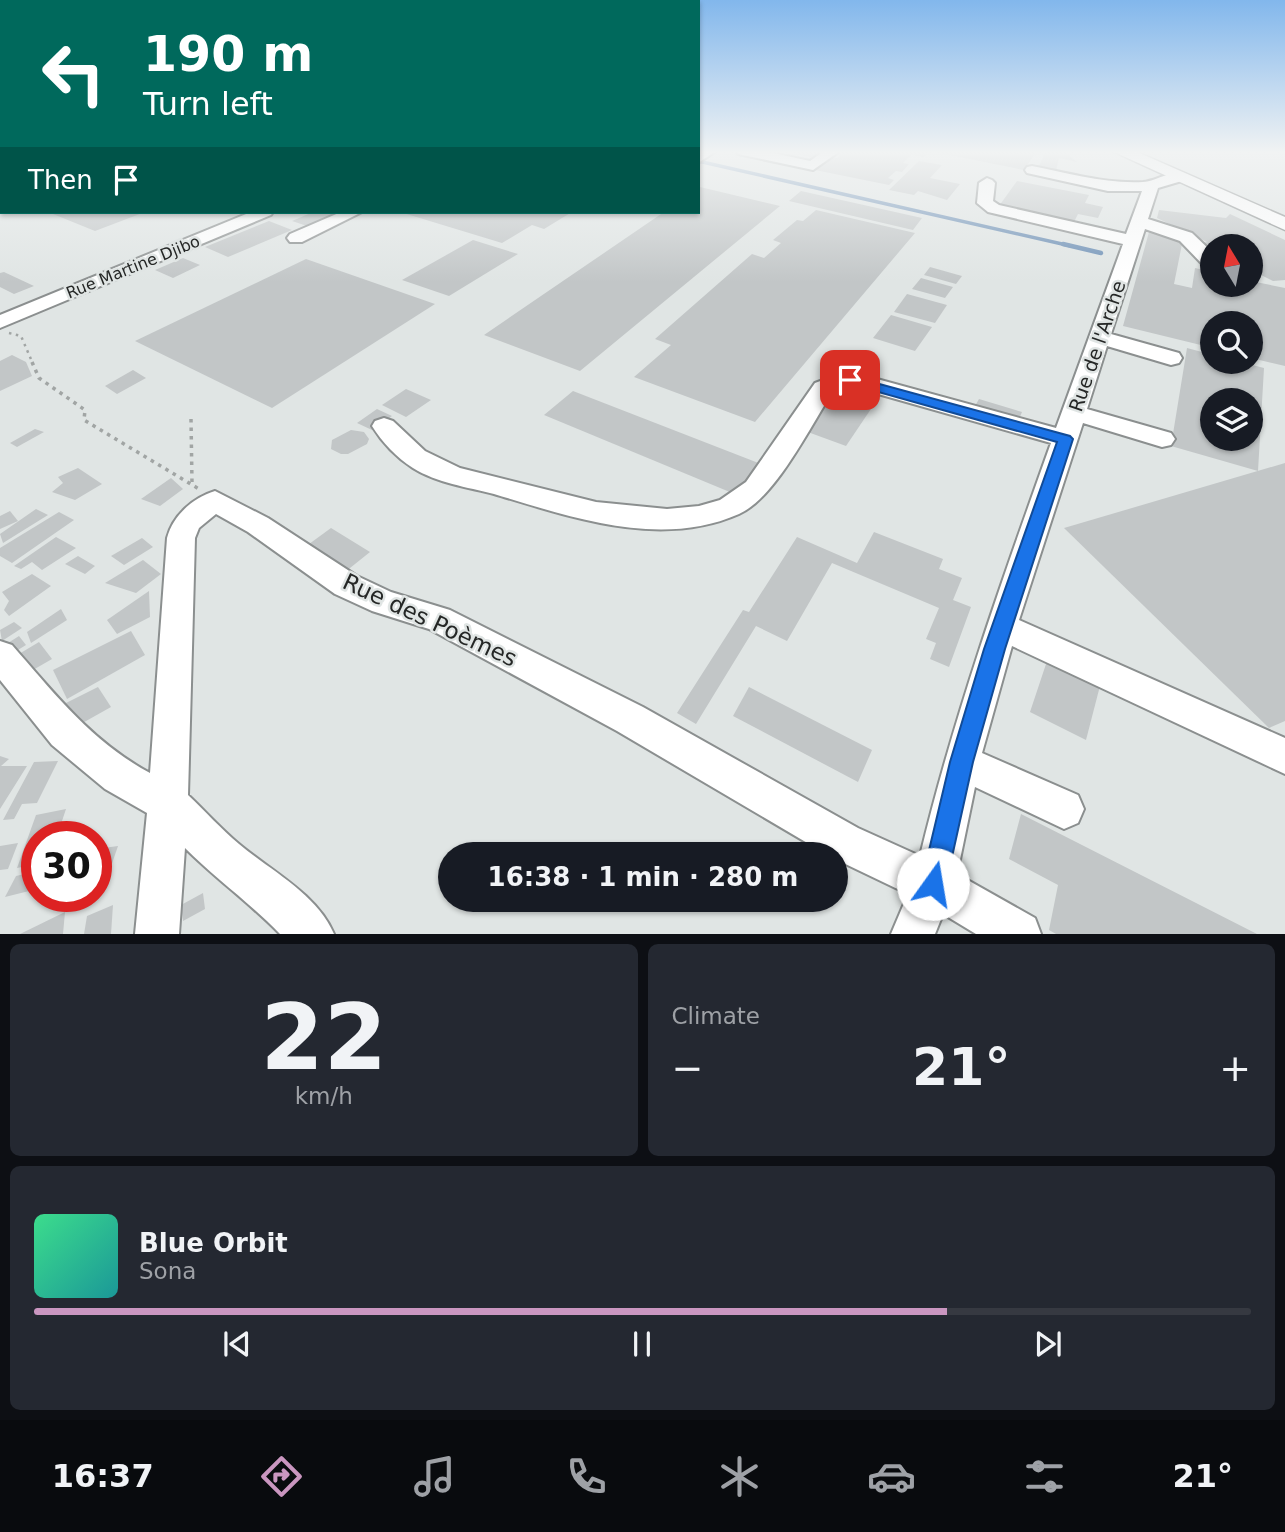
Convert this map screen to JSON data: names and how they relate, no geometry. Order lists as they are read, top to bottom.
{
  "streets": {
    "street": ["Rue Martine Djibo", "Rue de l'Arche", "Rue des Poèmes"]
  },
  "crossings": [
    ["Rue de l'Arche", "Rue des Poèmes"]
  ],
  "north": "top",
  "page": {
    "turn": ["190 m", "Turn left"],
    "then": "Then",
    "limit": "30",
    "trip": "16:38 · 1 min · 280 m",
    "tile": [
      ["22", "km/h"],
      "Climate"
    ],
    "heat": ["−", "21°", "+"],
    "song": ["Blue Orbit", "Sona"],
    "tabs": ["16:37", "21°"]
  }
}
